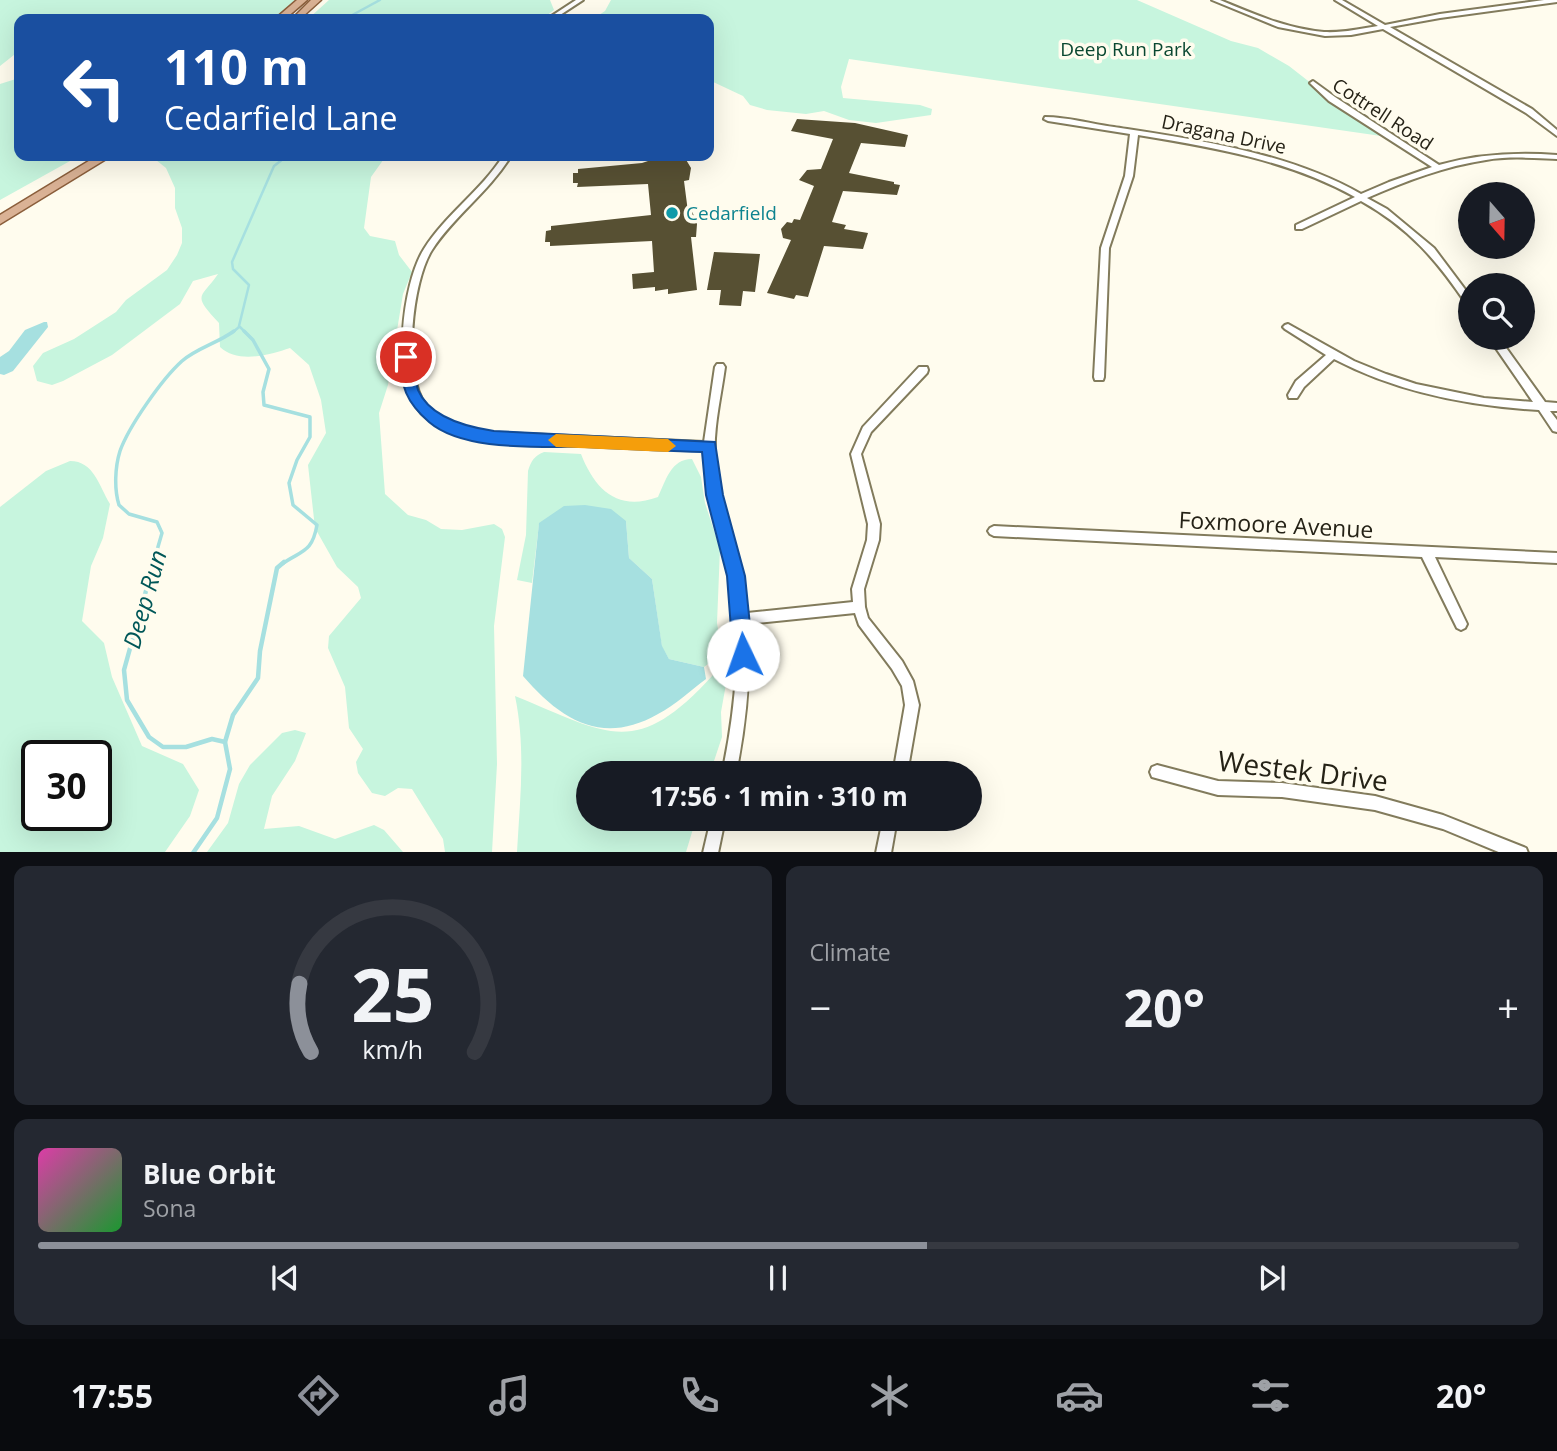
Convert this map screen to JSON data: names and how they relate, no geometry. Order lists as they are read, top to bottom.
{
  "streets": {
    "street": [
      "Cottrell Road",
      "Dragana Drive",
      "Foxmoore Avenue",
      "Westek Drive"
    ]
  },
  "water": ["Deep Run"],
  "parks": ["Deep Run Park"],
  "places": ["Cedarfield"],
  "north": "bottom",
  "page": {
    "turn": ["110 m", "Cedarfield Lane"],
    "limit": "30",
    "trip": "17:56 · 1 min · 310 m",
    "tile": "Climate",
    "heat": ["−", "20°", "+"],
    "song": ["Blue Orbit", "Sona"],
    "tabs": ["17:55", "20°"],
    "gauge": ["25", "km/h"]
  }
}
